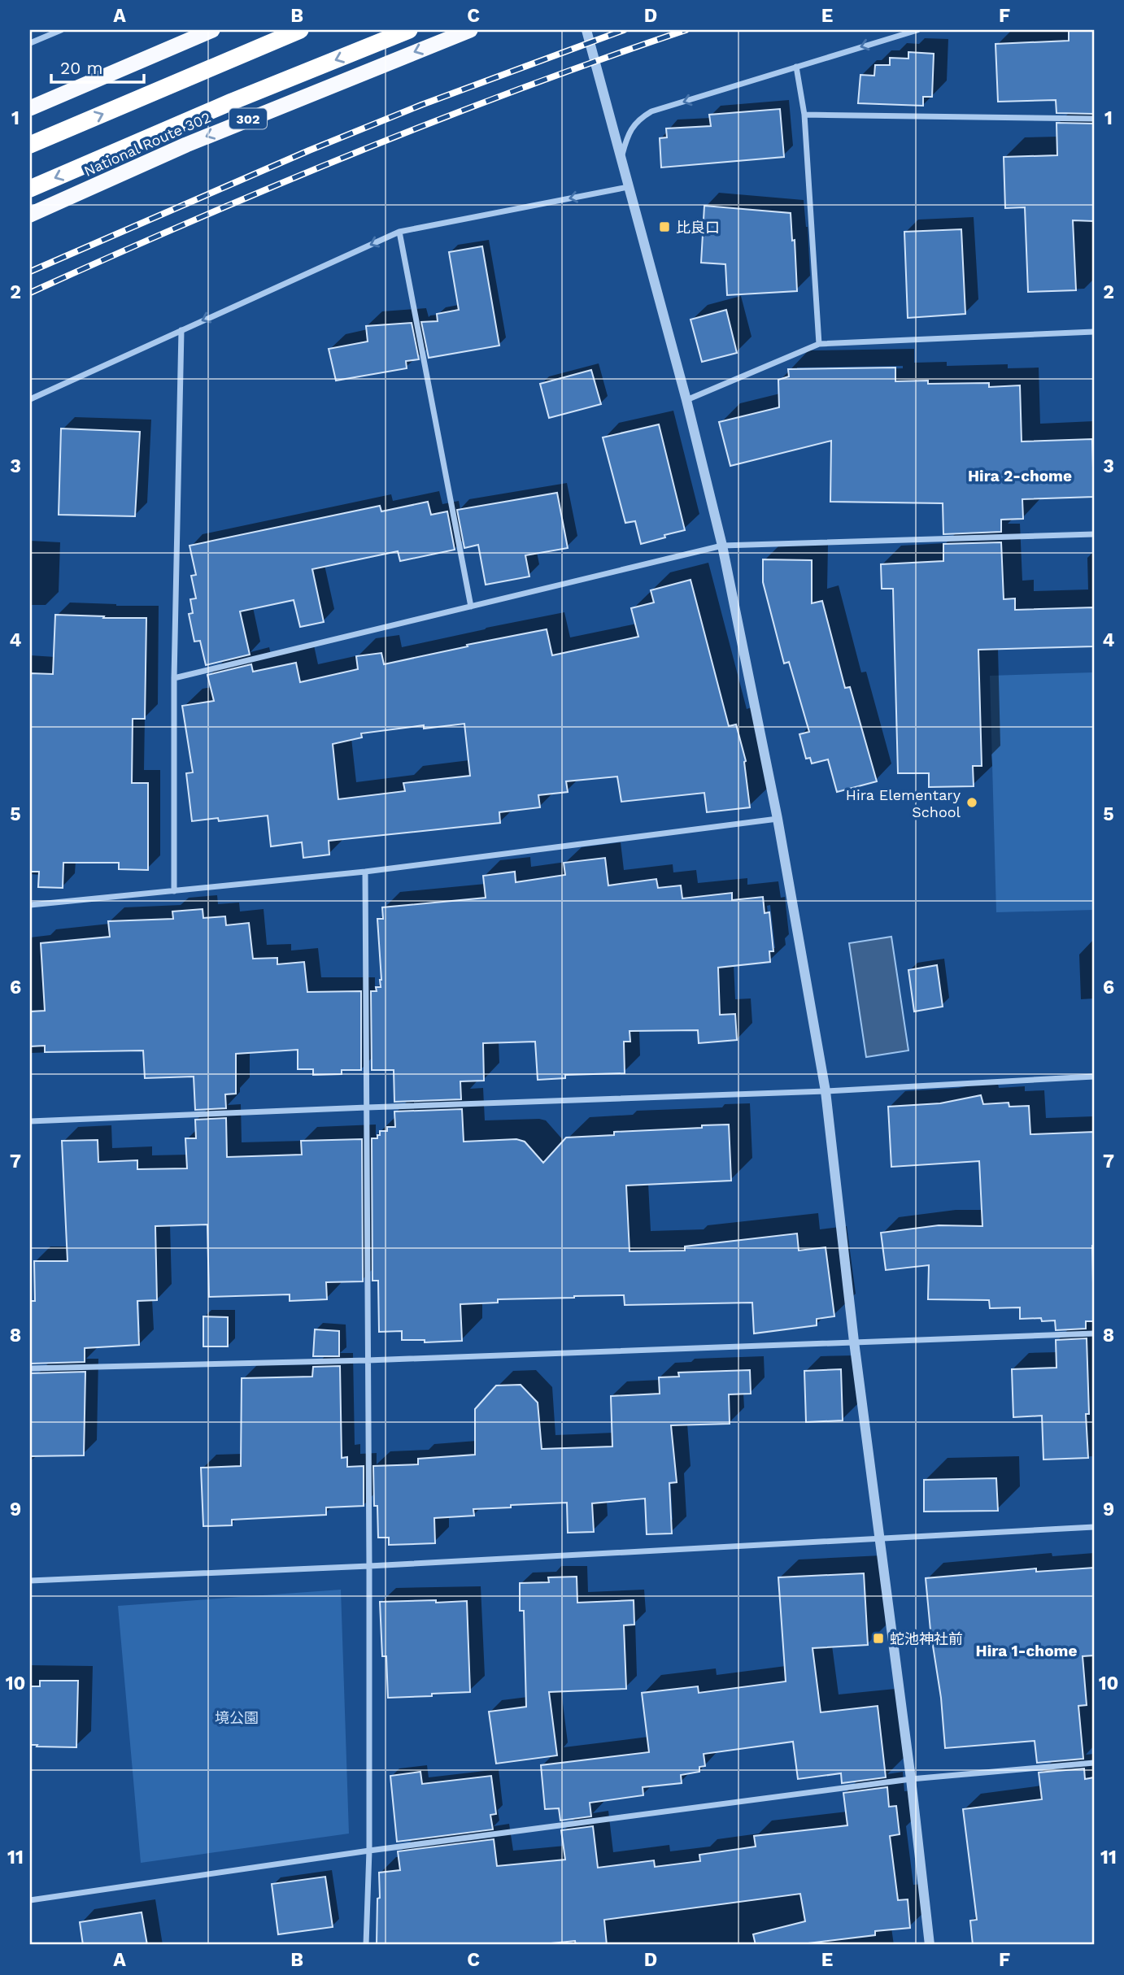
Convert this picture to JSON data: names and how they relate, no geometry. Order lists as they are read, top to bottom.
{
  "streets": {
    "highway": ["302", "National Route 302"]
  },
  "districts": ["Hira 2-chome", "Hira 1-chome"],
  "parks": ["境公園"],
  "places": {
    "transit": ["比良口", "蛇池神社前"],
    "other": ["Hira Elementary School"]
  },
  "scale_bar": "20 m",
  "grid": {
    "columns": [
      "A",
      "B",
      "C",
      "D",
      "E",
      "F"
    ],
    "rows": [
      "1",
      "2",
      "3",
      "4",
      "5",
      "6",
      "7",
      "8",
      "9",
      "10",
      "11"
    ]
  }
}
